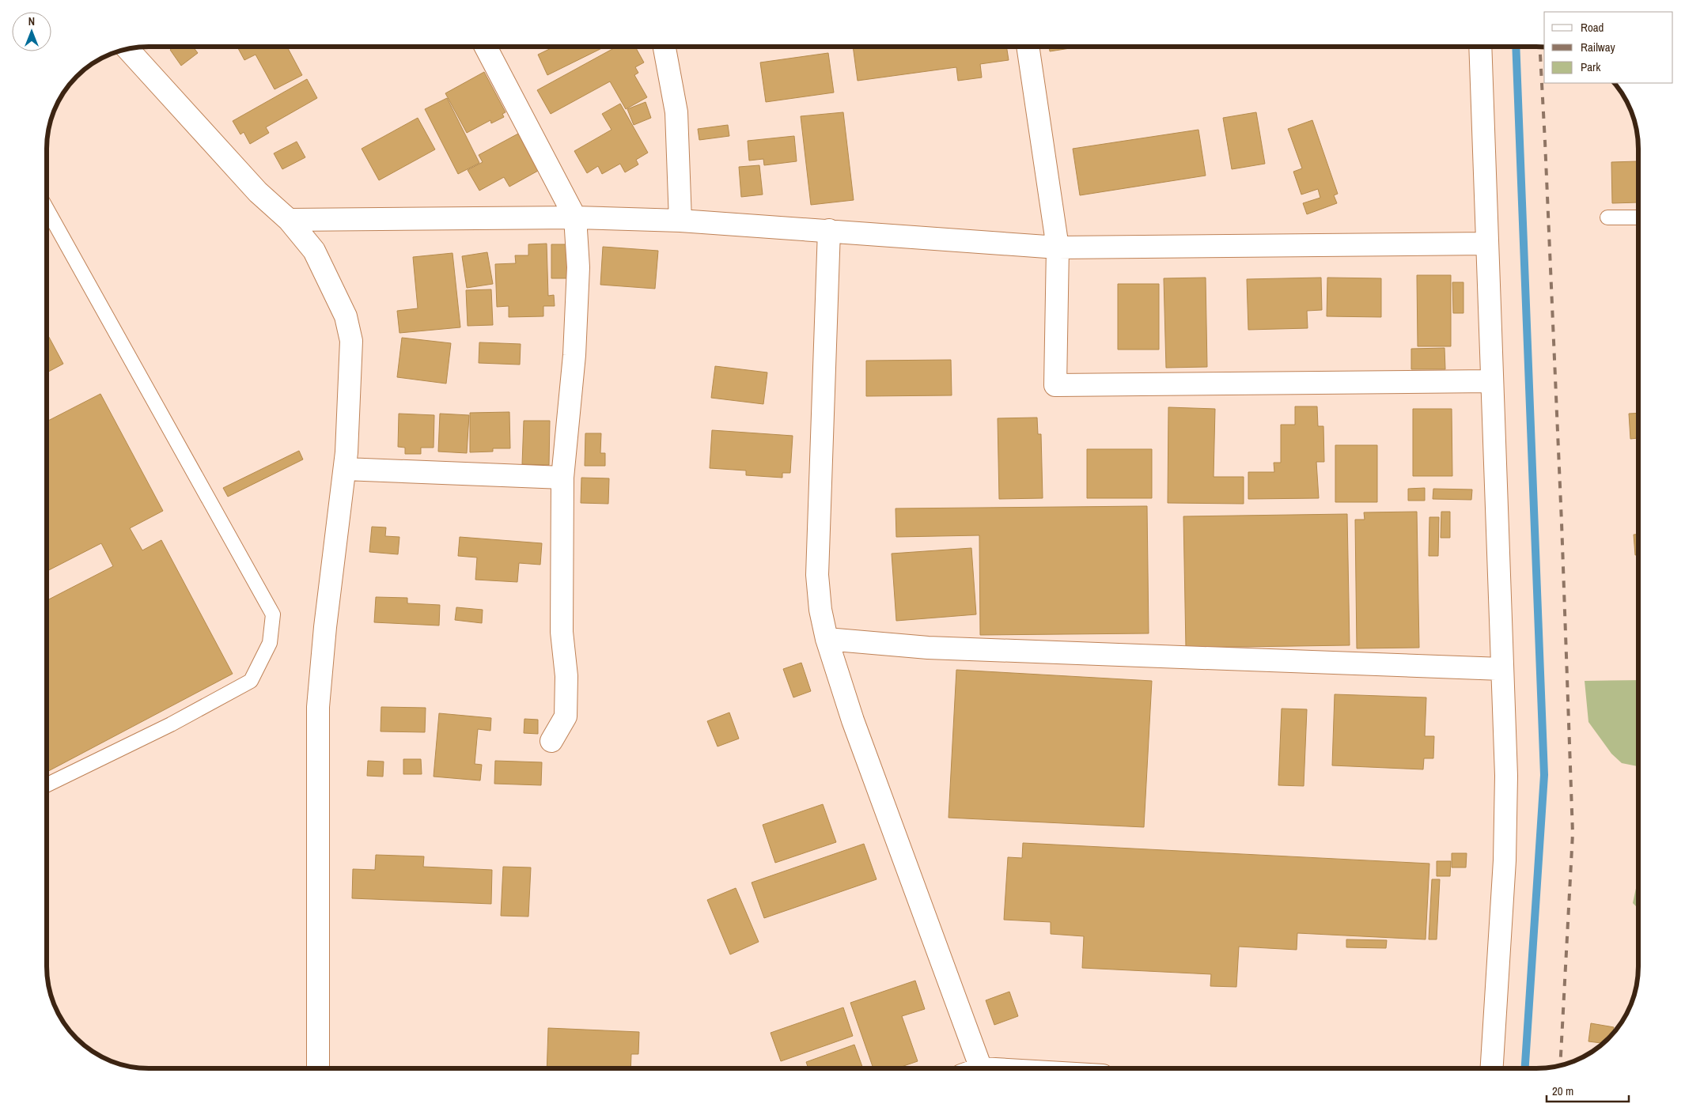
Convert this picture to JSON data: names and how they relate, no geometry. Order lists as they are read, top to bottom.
{
  "legend": ["Road", "Railway", "Park"],
  "scale_bar": "20 m",
  "north": "top"
}
